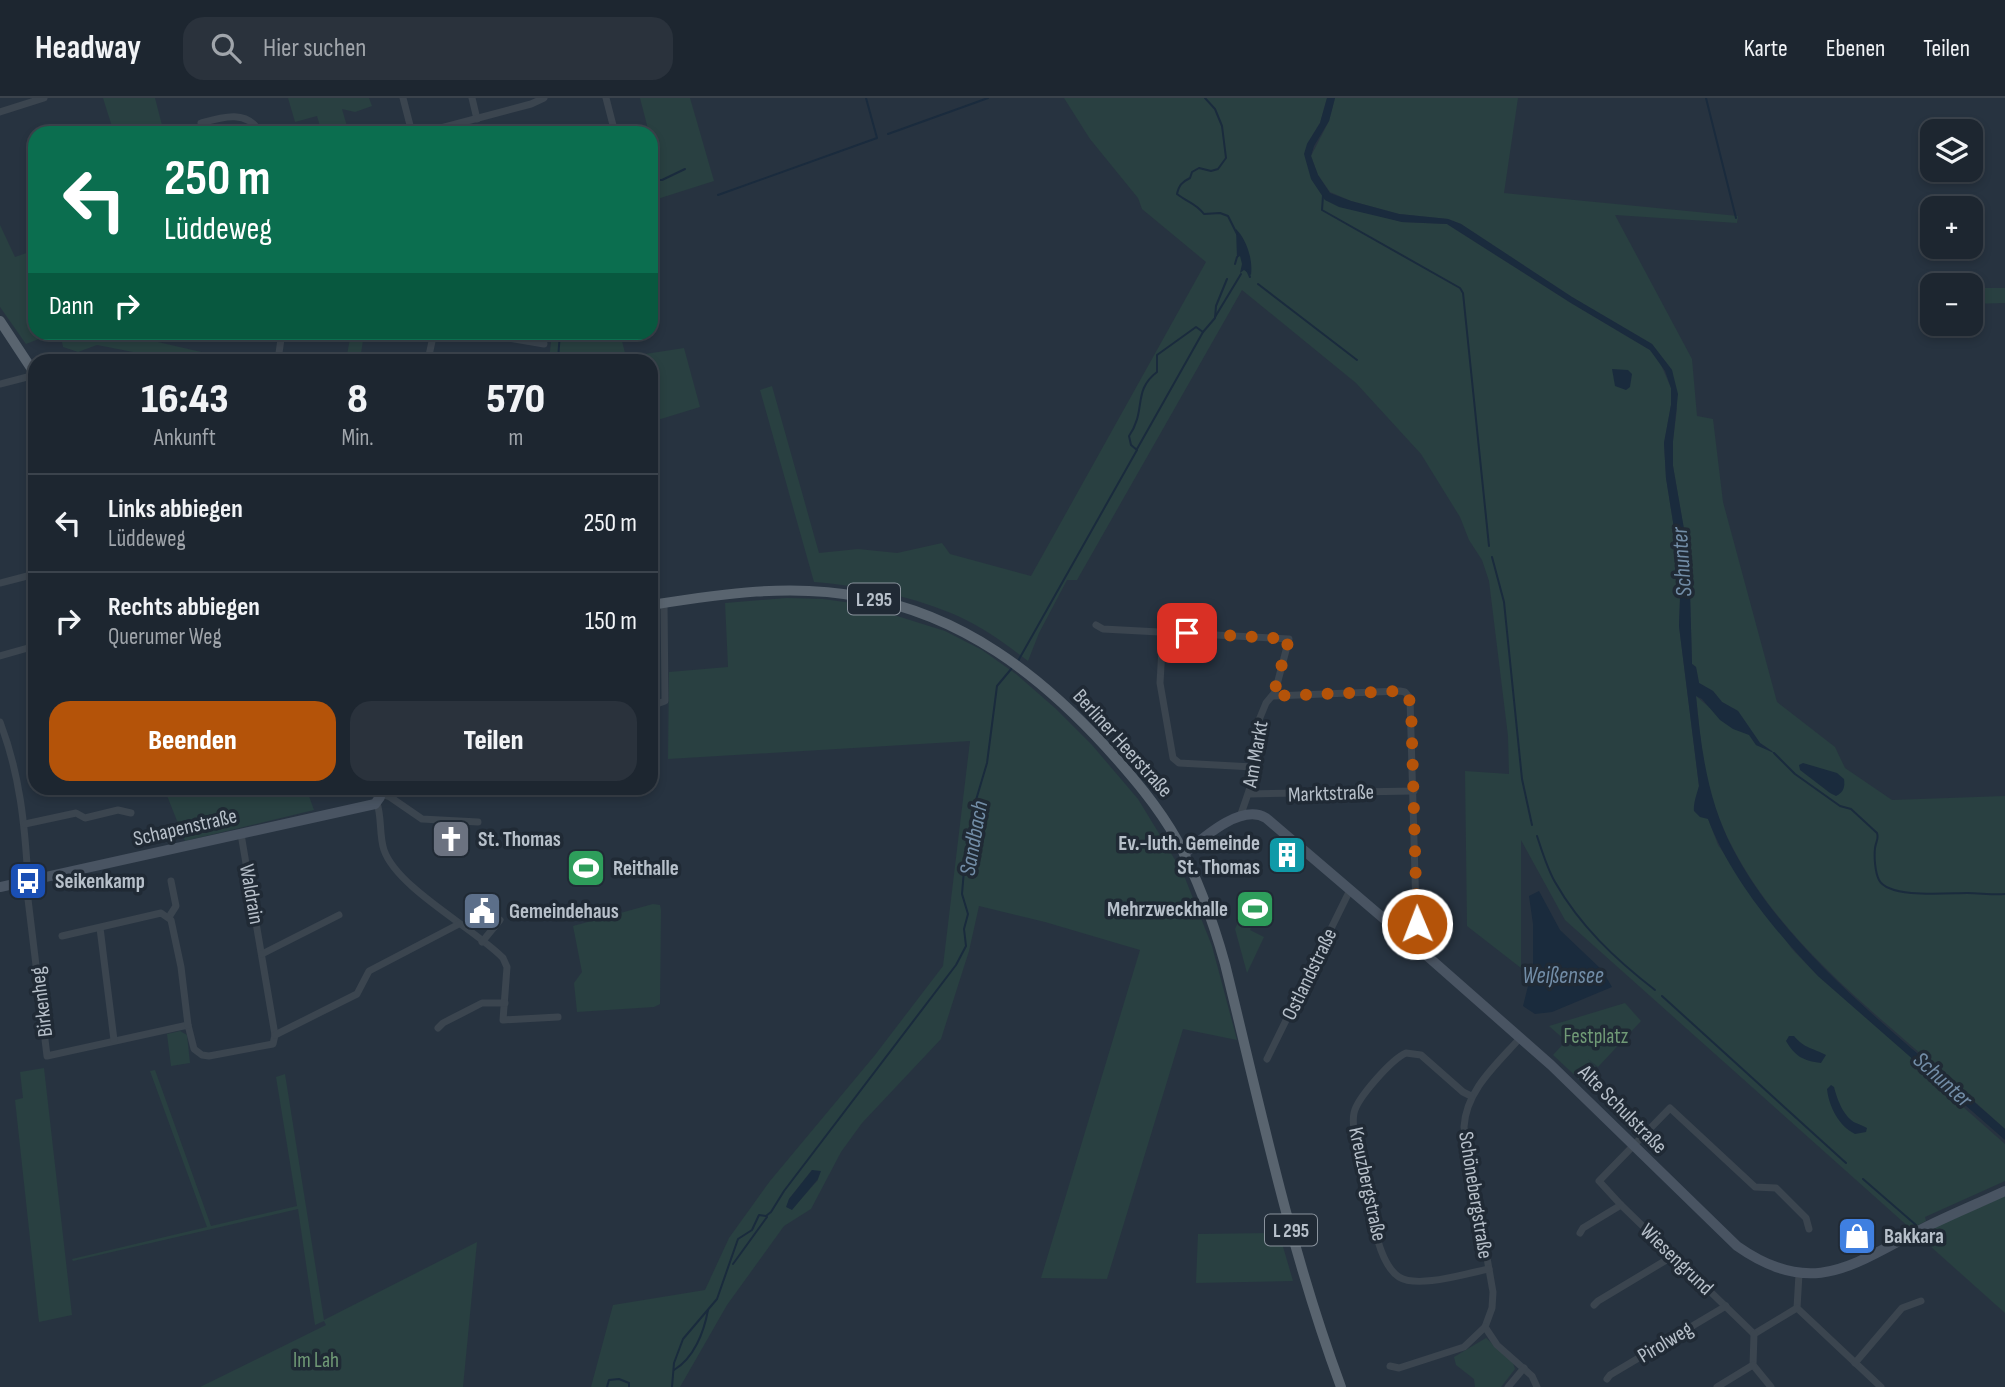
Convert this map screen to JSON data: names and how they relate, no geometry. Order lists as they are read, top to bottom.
{
  "streets": {
    "main road": ["L 295", "Berliner Heerstraße"],
    "street": [
      "Am Markt",
      "Marktstraße",
      "Schapenstraße",
      "Waldrain",
      "Ostlandstraße",
      "Birkenheg",
      "Alte Schulstraße",
      "Kreuzbergstraße",
      "Schönebergstraße",
      "Wiesengrund",
      "Pirolweg"
    ]
  },
  "crossings": [
    ["Am Markt", "Marktstraße"],
    ["Am Markt", "Alte Schulstraße"],
    ["Schapenstraße", "Waldrain"],
    ["Schapenstraße", "Birkenheg"],
    ["Ostlandstraße", "Alte Schulstraße"],
    ["Alte Schulstraße", "Schönebergstraße"],
    ["Alte Schulstraße", "Wiesengrund"],
    ["Kreuzbergstraße", "Schönebergstraße"],
    ["Wiesengrund", "Pirolweg"]
  ],
  "water": ["Schunter", "Sandbach", "Weißensee"],
  "parks": ["Festplatz", "Im Lah"],
  "places": {
    "church": ["St. Thomas"],
    "building": ["Ev.-luth. Gemeinde St. Thomas"],
    "sports": ["Reithalle", "Mehrzweckhalle"],
    "bus stop": ["Seikenkamp"],
    "public building": ["Gemeindehaus"],
    "shop": ["Bakkara"]
  },
  "page": {
    "header": "Headway",
    "search": "Hier suchen",
    "nav": ["Karte", "Ebenen", "Teilen"],
    "map_buttons": ["+", "−"],
    "turn": ["250 m", "Lüddeweg"],
    "then": "Dann",
    "eta": [
      "16:43",
      "Ankunft",
      "8",
      "Min.",
      "570",
      "m"
    ],
    "list": [
      {
        "name": "Links abbiegen",
        "note": "Lüddeweg",
        "value": "250 m"
      },
      {
        "name": "Rechts abbiegen",
        "note": "Querumer Weg",
        "value": "150 m"
      }
    ],
    "buttons": ["Beenden", "Teilen"]
  }
}
